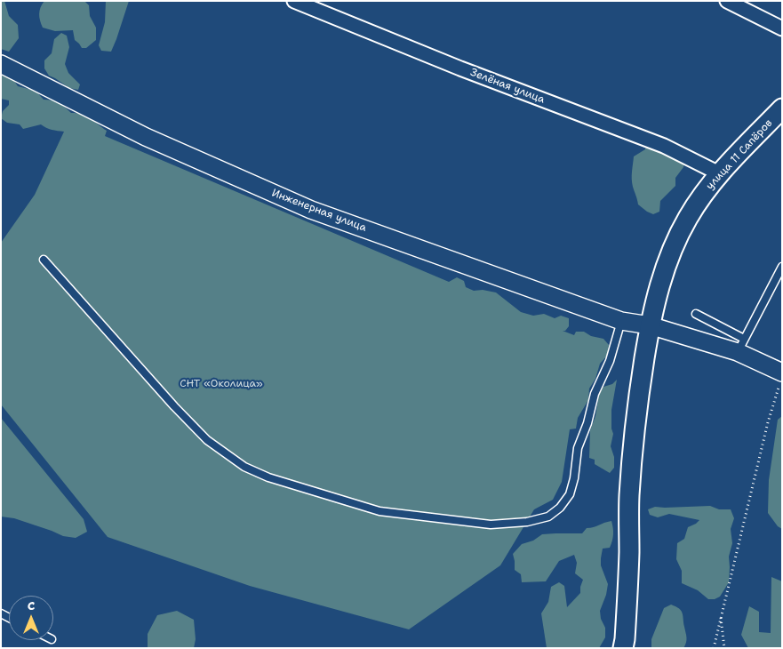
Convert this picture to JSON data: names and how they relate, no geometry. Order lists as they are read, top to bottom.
{
  "streets": {
    "main road": ["улица 11 Сапёров"],
    "street": ["Зелёная улица", "Инженерная улица"]
  },
  "crossings": [
    ["Зелёная улица", "улица 11 Сапёров"],
    ["улица 11 Сапёров", "Инженерная улица"]
  ],
  "parks": ["СНТ «Околица»"],
  "north": "top"
}
